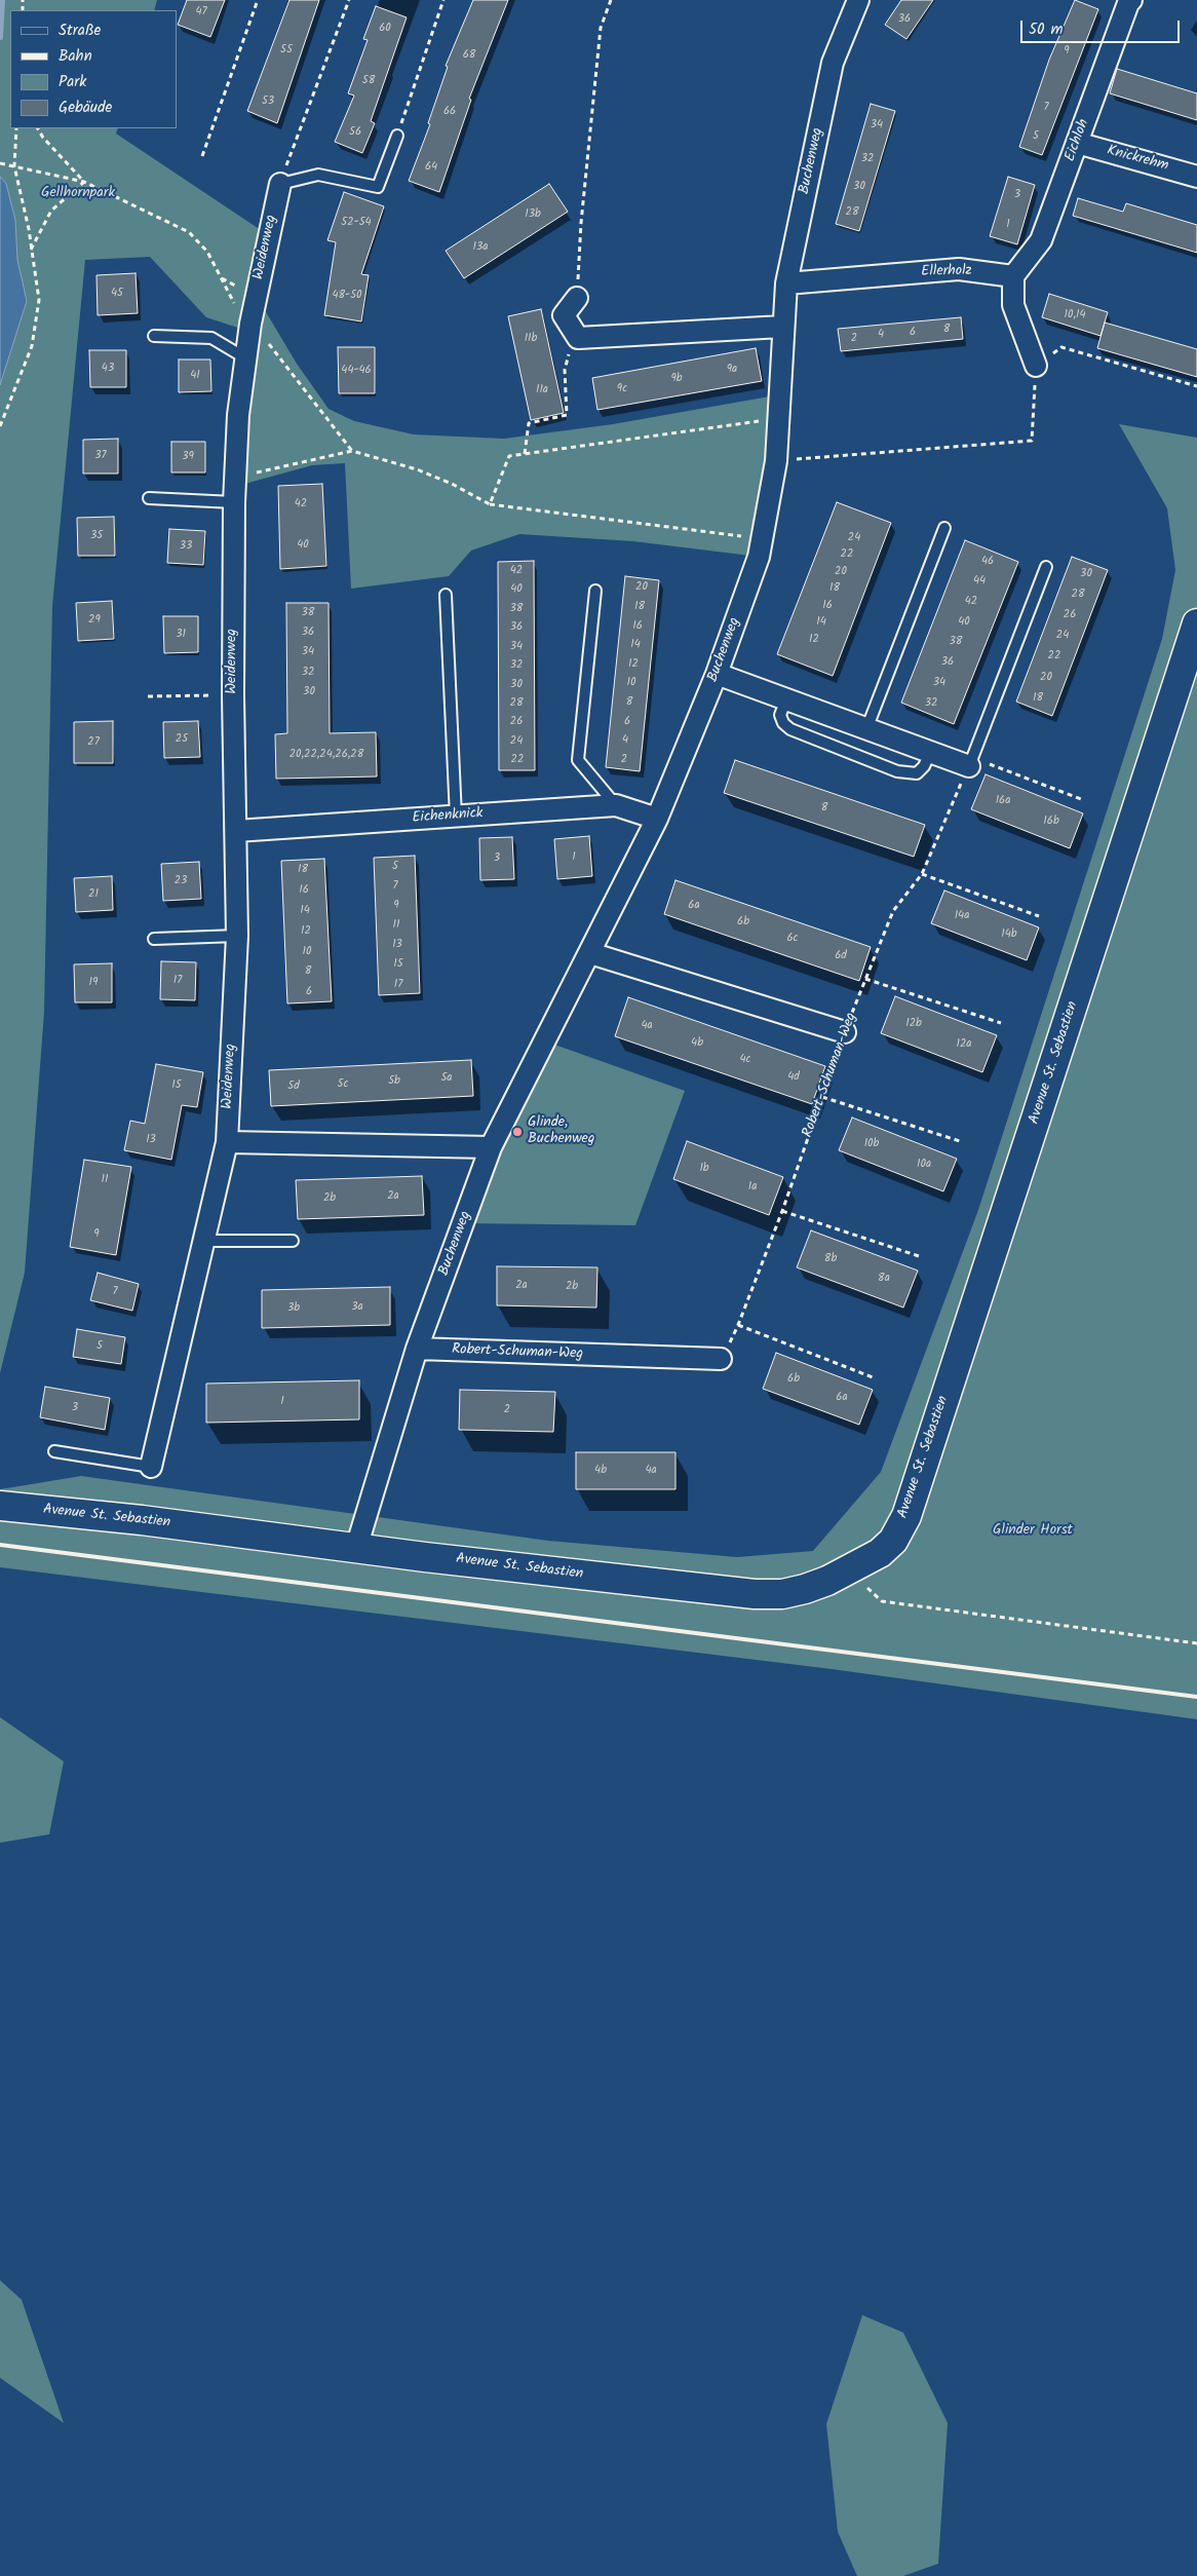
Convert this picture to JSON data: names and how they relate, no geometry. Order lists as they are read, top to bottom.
{
  "streets": {
    "main road": ["Avenue St. Sebastien"],
    "street": [
      "Eichloh",
      "Knickrehm",
      "Buchenweg",
      "Weidenweg",
      "Ellerholz",
      "Eichenknick",
      "Robert-Schuman-Weg"
    ]
  },
  "crossings": [
    ["Eichloh", "Knickrehm"],
    ["Eichloh", "Ellerholz"],
    ["Buchenweg", "Ellerholz"],
    ["Buchenweg", "Eichenknick"],
    ["Buchenweg", "Avenue St. Sebastien"],
    ["Buchenweg", "Robert-Schuman-Weg"],
    ["Weidenweg", "Eichenknick"]
  ],
  "parks": ["Gellhornpark", "Glinder Horst"],
  "places": ["Glinde, Buchenweg"],
  "house_numbers": [
    "47",
    "36",
    "60",
    "55",
    "9",
    "68",
    "58",
    "53",
    "7",
    "66",
    "34",
    "56",
    "5",
    "32",
    "64",
    "30",
    "3",
    "28",
    "13b",
    "52-54",
    "1",
    "13a",
    "45",
    "48-50",
    "10,14",
    "8",
    "6",
    "4",
    "11b",
    "2",
    "43",
    "9a",
    "44-46",
    "41",
    "9b",
    "9c",
    "11a",
    "37",
    "39",
    "42",
    "35",
    "24",
    "40",
    "33",
    "22",
    "46",
    "42",
    "20",
    "30",
    "44",
    "20",
    "18",
    "40",
    "28",
    "42",
    "16",
    "18",
    "38",
    "38",
    "26",
    "29",
    "14",
    "40",
    "16",
    "36",
    "36",
    "31",
    "24",
    "12",
    "38",
    "14",
    "34",
    "34",
    "22",
    "36",
    "12",
    "32",
    "32",
    "20",
    "10",
    "34",
    "30",
    "30",
    "18",
    "8",
    "28",
    "32",
    "26",
    "6",
    "25",
    "4",
    "24",
    "27",
    "20,22,24,26,28",
    "22",
    "2",
    "16a",
    "8",
    "16b",
    "1",
    "3",
    "5",
    "18",
    "23",
    "7",
    "16",
    "21",
    "9",
    "6a",
    "14",
    "14a",
    "6b",
    "11",
    "12",
    "14b",
    "6c",
    "13",
    "10",
    "6d",
    "15",
    "8",
    "17",
    "19",
    "17",
    "6",
    "12b",
    "4a",
    "4b",
    "12a",
    "4c",
    "4d",
    "5a",
    "5b",
    "5c",
    "15",
    "5d",
    "13",
    "10b",
    "10a",
    "1b",
    "11",
    "1a",
    "2a",
    "2b",
    "9",
    "8b",
    "8a",
    "2a",
    "2b",
    "7",
    "3a",
    "3b",
    "5",
    "6b",
    "6a",
    "1",
    "3",
    "2",
    "4b",
    "4a"
  ],
  "legend": [
    "Straße",
    "Bahn",
    "Park",
    "Gebäude"
  ],
  "scale_bar": "50 m"
}
